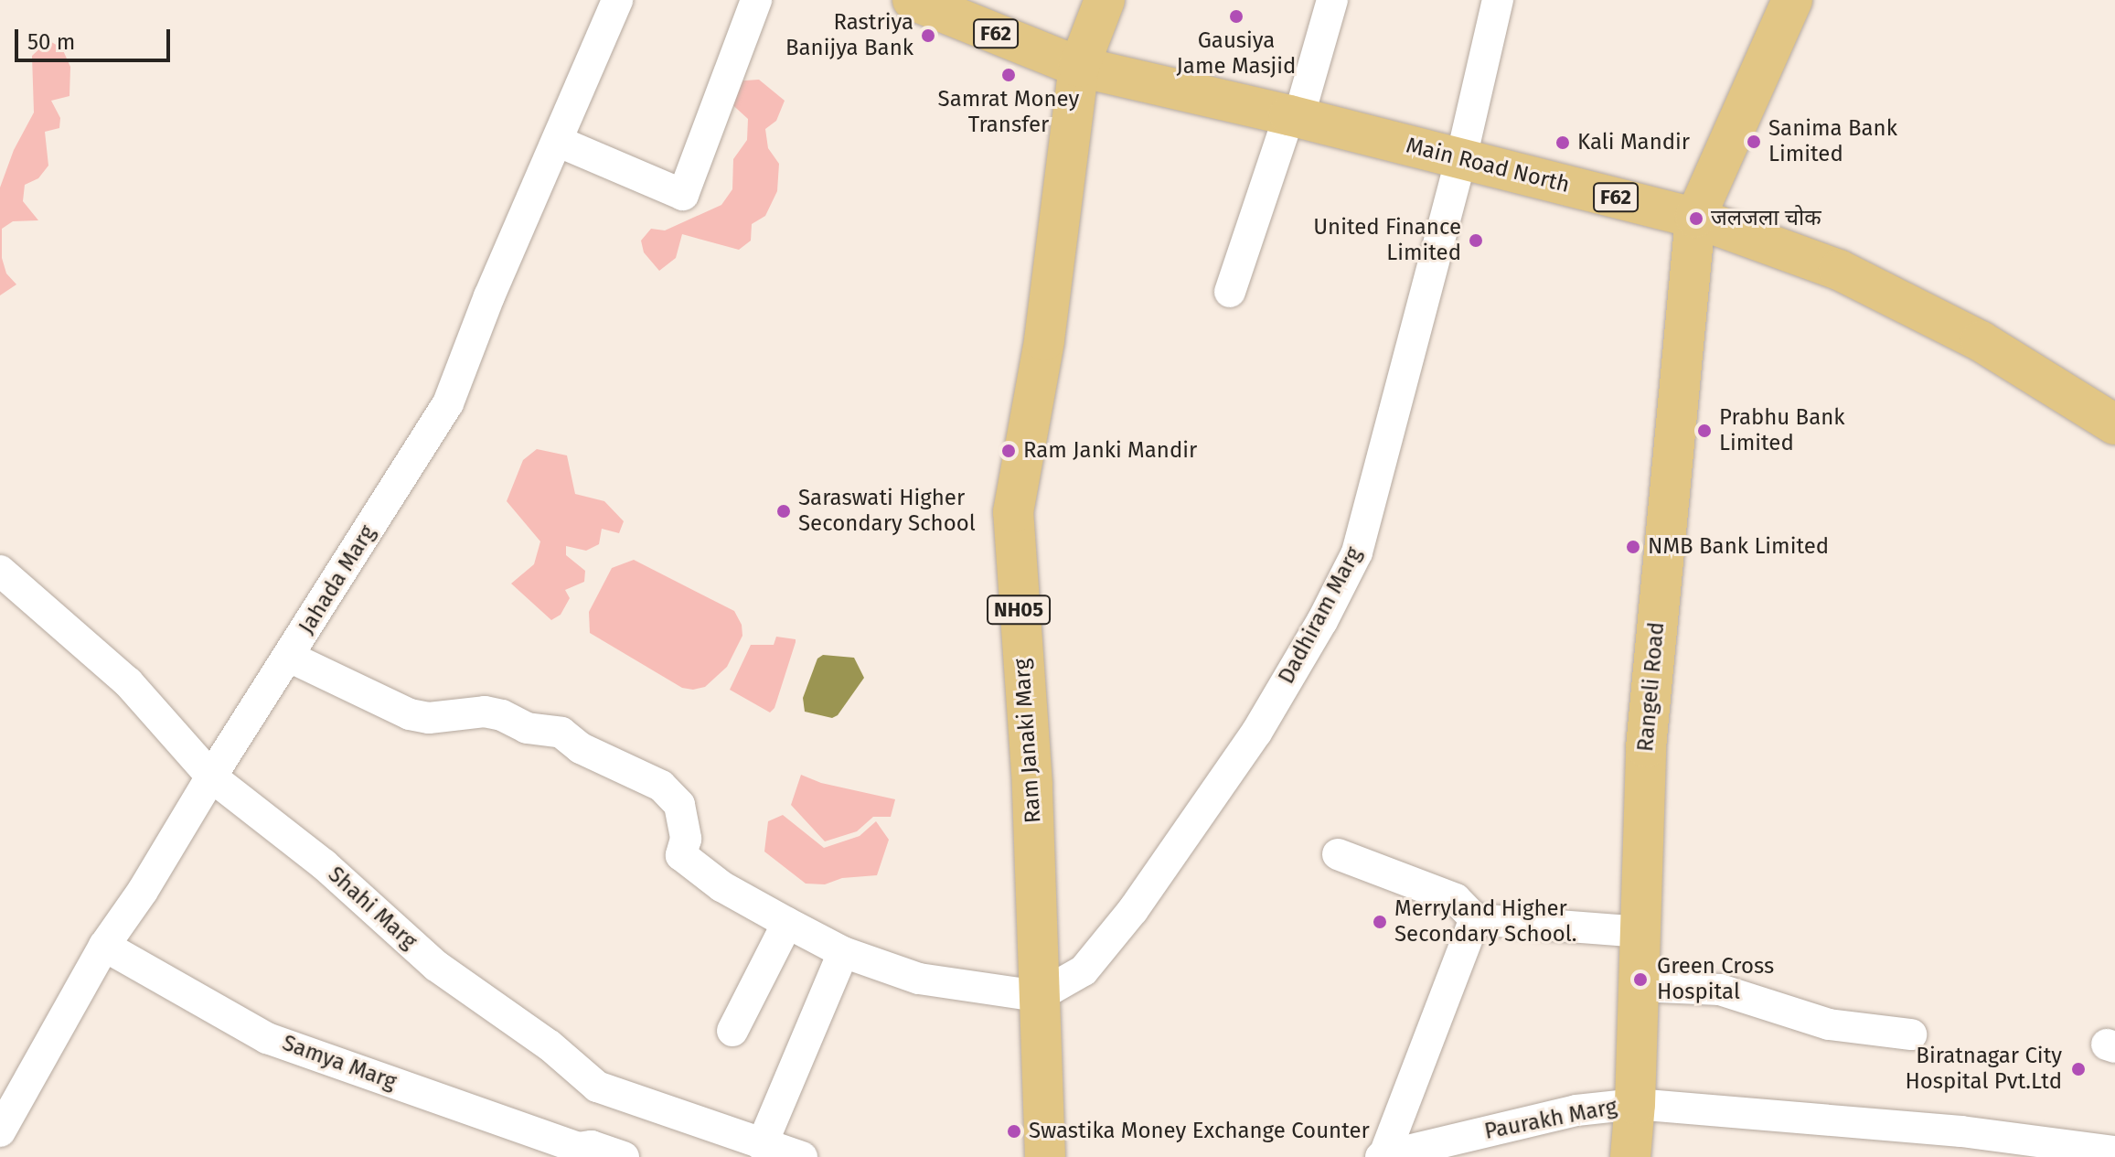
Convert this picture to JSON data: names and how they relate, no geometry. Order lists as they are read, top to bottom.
{
  "streets": {
    "main road": [
      "F62",
      "Main Road North",
      "NH05",
      "Rangeli Road",
      "Ram Janaki Marg"
    ],
    "street": [
      "Jahada Marg",
      "Dadhiram Marg",
      "Shahi Marg",
      "Samya Marg",
      "Paurakh Marg"
    ]
  },
  "crossings": [
    ["F62", "Main Road North"],
    ["F62", "NH05"],
    ["F62", "Ram Janaki Marg"],
    ["Main Road North", "NH05"],
    ["Main Road North", "Dadhiram Marg"],
    ["Main Road North", "Rangeli Road"],
    ["Main Road North", "Ram Janaki Marg"],
    ["Jahada Marg", "Shahi Marg"],
    ["Jahada Marg", "Samya Marg"],
    ["NH05", "Ram Janaki Marg"],
    ["Dadhiram Marg", "Ram Janaki Marg"],
    ["Rangeli Road", "Paurakh Marg"]
  ],
  "places": [
    "Gausiya Jame Masjid",
    "Rastriya Banijya Bank",
    "Samrat Money Transfer",
    "Sanima Bank Limited",
    "Kali Mandir",
    "जलजला चोक",
    "United Finance Limited",
    "Prabhu Bank Limited",
    "Ram Janki Mandir",
    "Saraswati Higher Secondary School",
    "NMB Bank Limited",
    "Merryland Higher Secondary School.",
    "Green Cross Hospital",
    "Biratnagar City Hospital Pvt.Ltd",
    "Swastika Money Exchange Counter"
  ],
  "scale_bar": "50 m"
}
